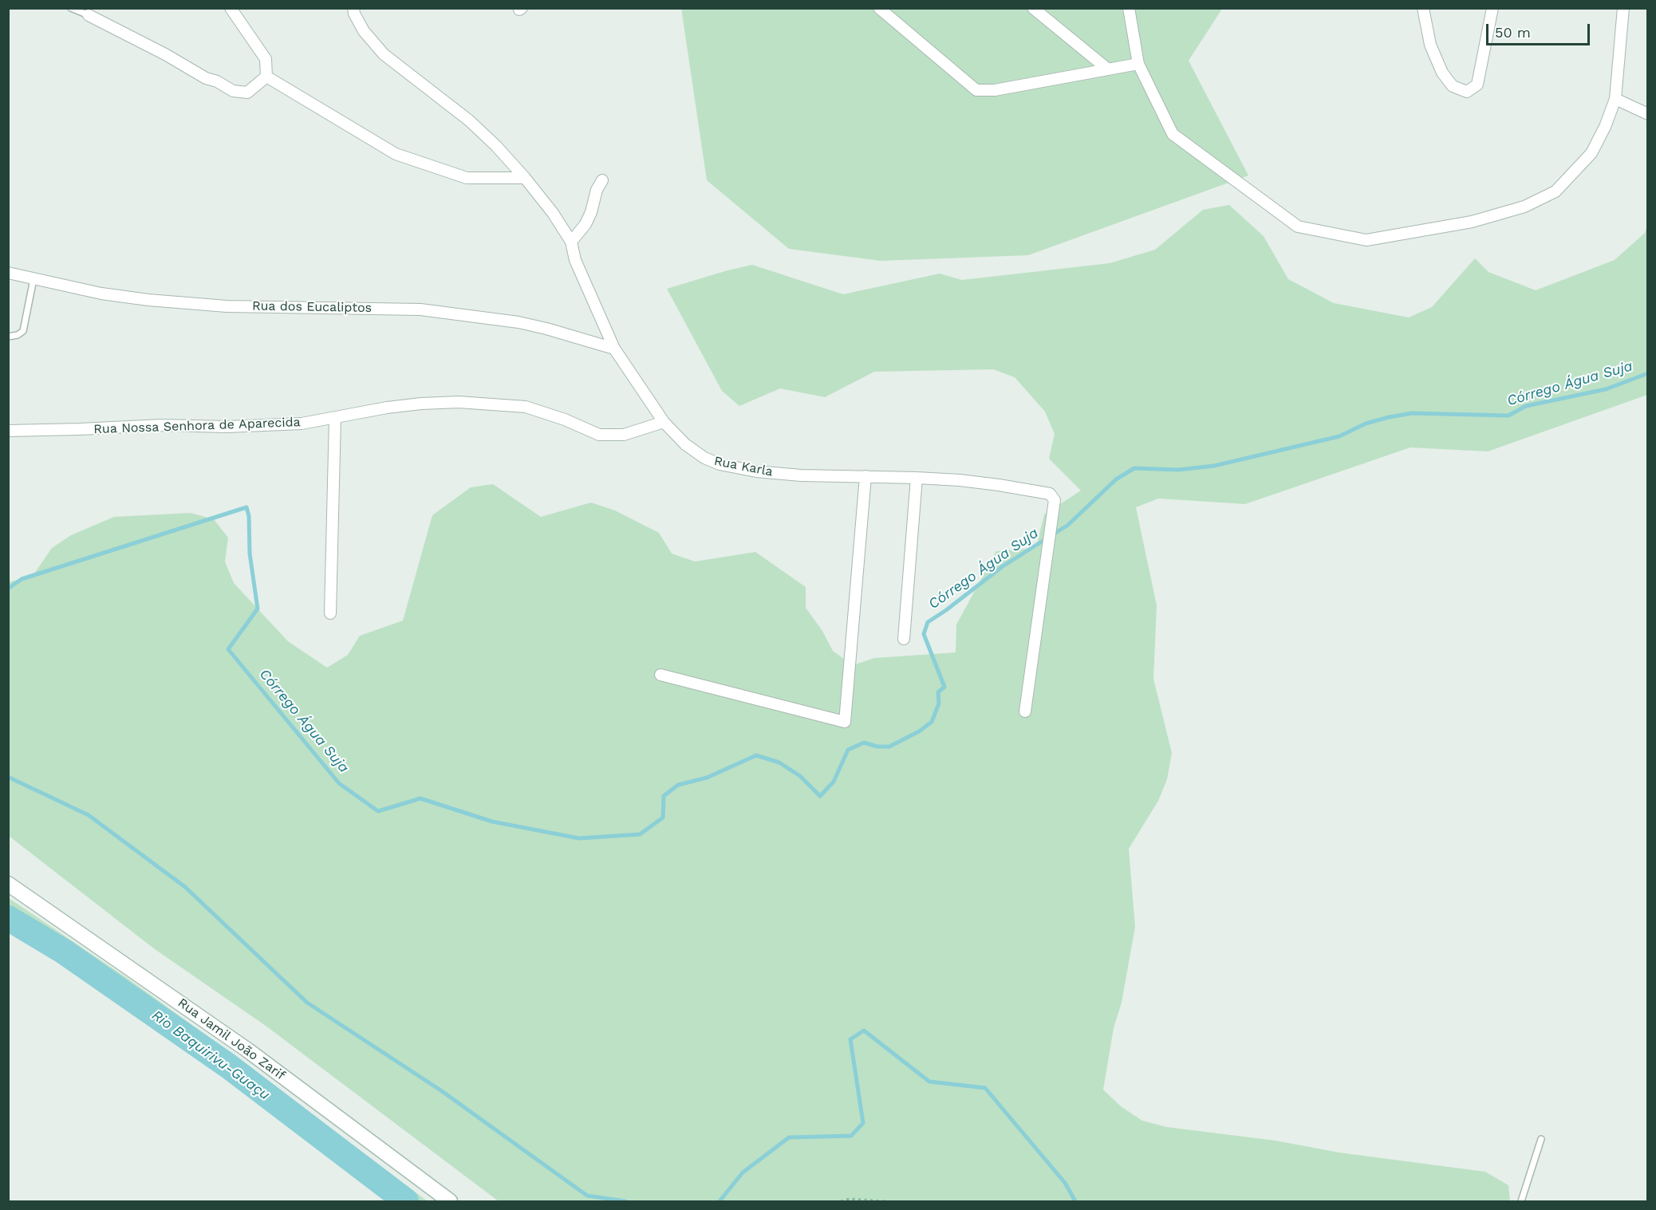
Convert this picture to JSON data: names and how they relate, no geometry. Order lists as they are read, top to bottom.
{
  "streets": {
    "main road": ["Rua Jamil João Zarif"],
    "street": ["Rua dos Eucaliptos", "Rua Nossa Senhora de Aparecida", "Rua Karla"]
  },
  "crossings": [
    ["Rua dos Eucaliptos", "Rua Karla"],
    ["Rua Nossa Senhora de Aparecida", "Rua Karla"]
  ],
  "water": ["Córrego Água Suja", "Rio Baquirivu-Guaçu"],
  "scale_bar": "50 m"
}
